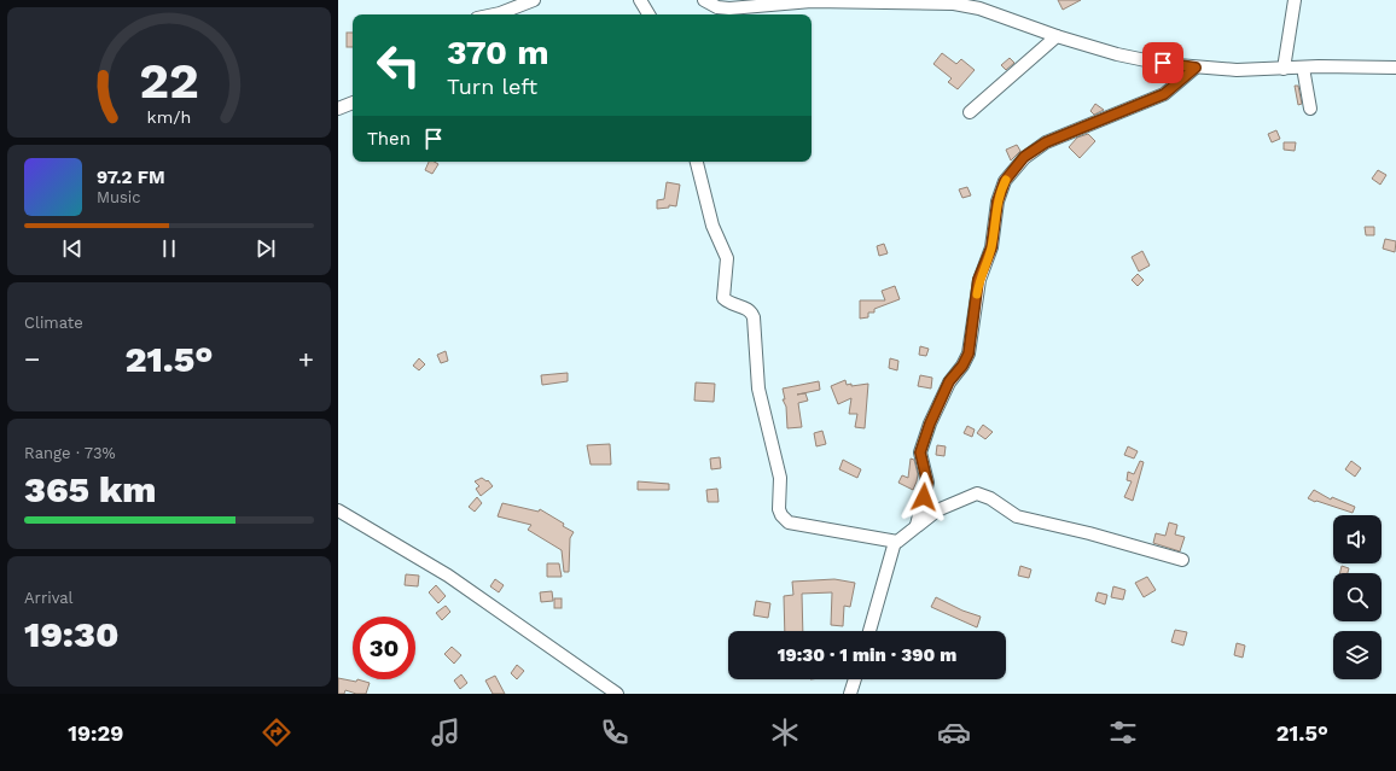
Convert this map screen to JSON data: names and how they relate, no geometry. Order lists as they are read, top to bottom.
{
  "page": {
    "turn": ["370 m", "Turn left"],
    "then": "Then",
    "song": ["97.2 FM", "Music"],
    "tile": [
      "Climate",
      ["Range · 73%", "365 km"],
      ["Arrival", "19:30"]
    ],
    "heat": ["−", "21.5°", "+"],
    "limit": "30",
    "trip": "19:30 · 1 min · 390 m",
    "tabs": ["19:29", "21.5°"],
    "gauge": ["22", "km/h"]
  }
}
